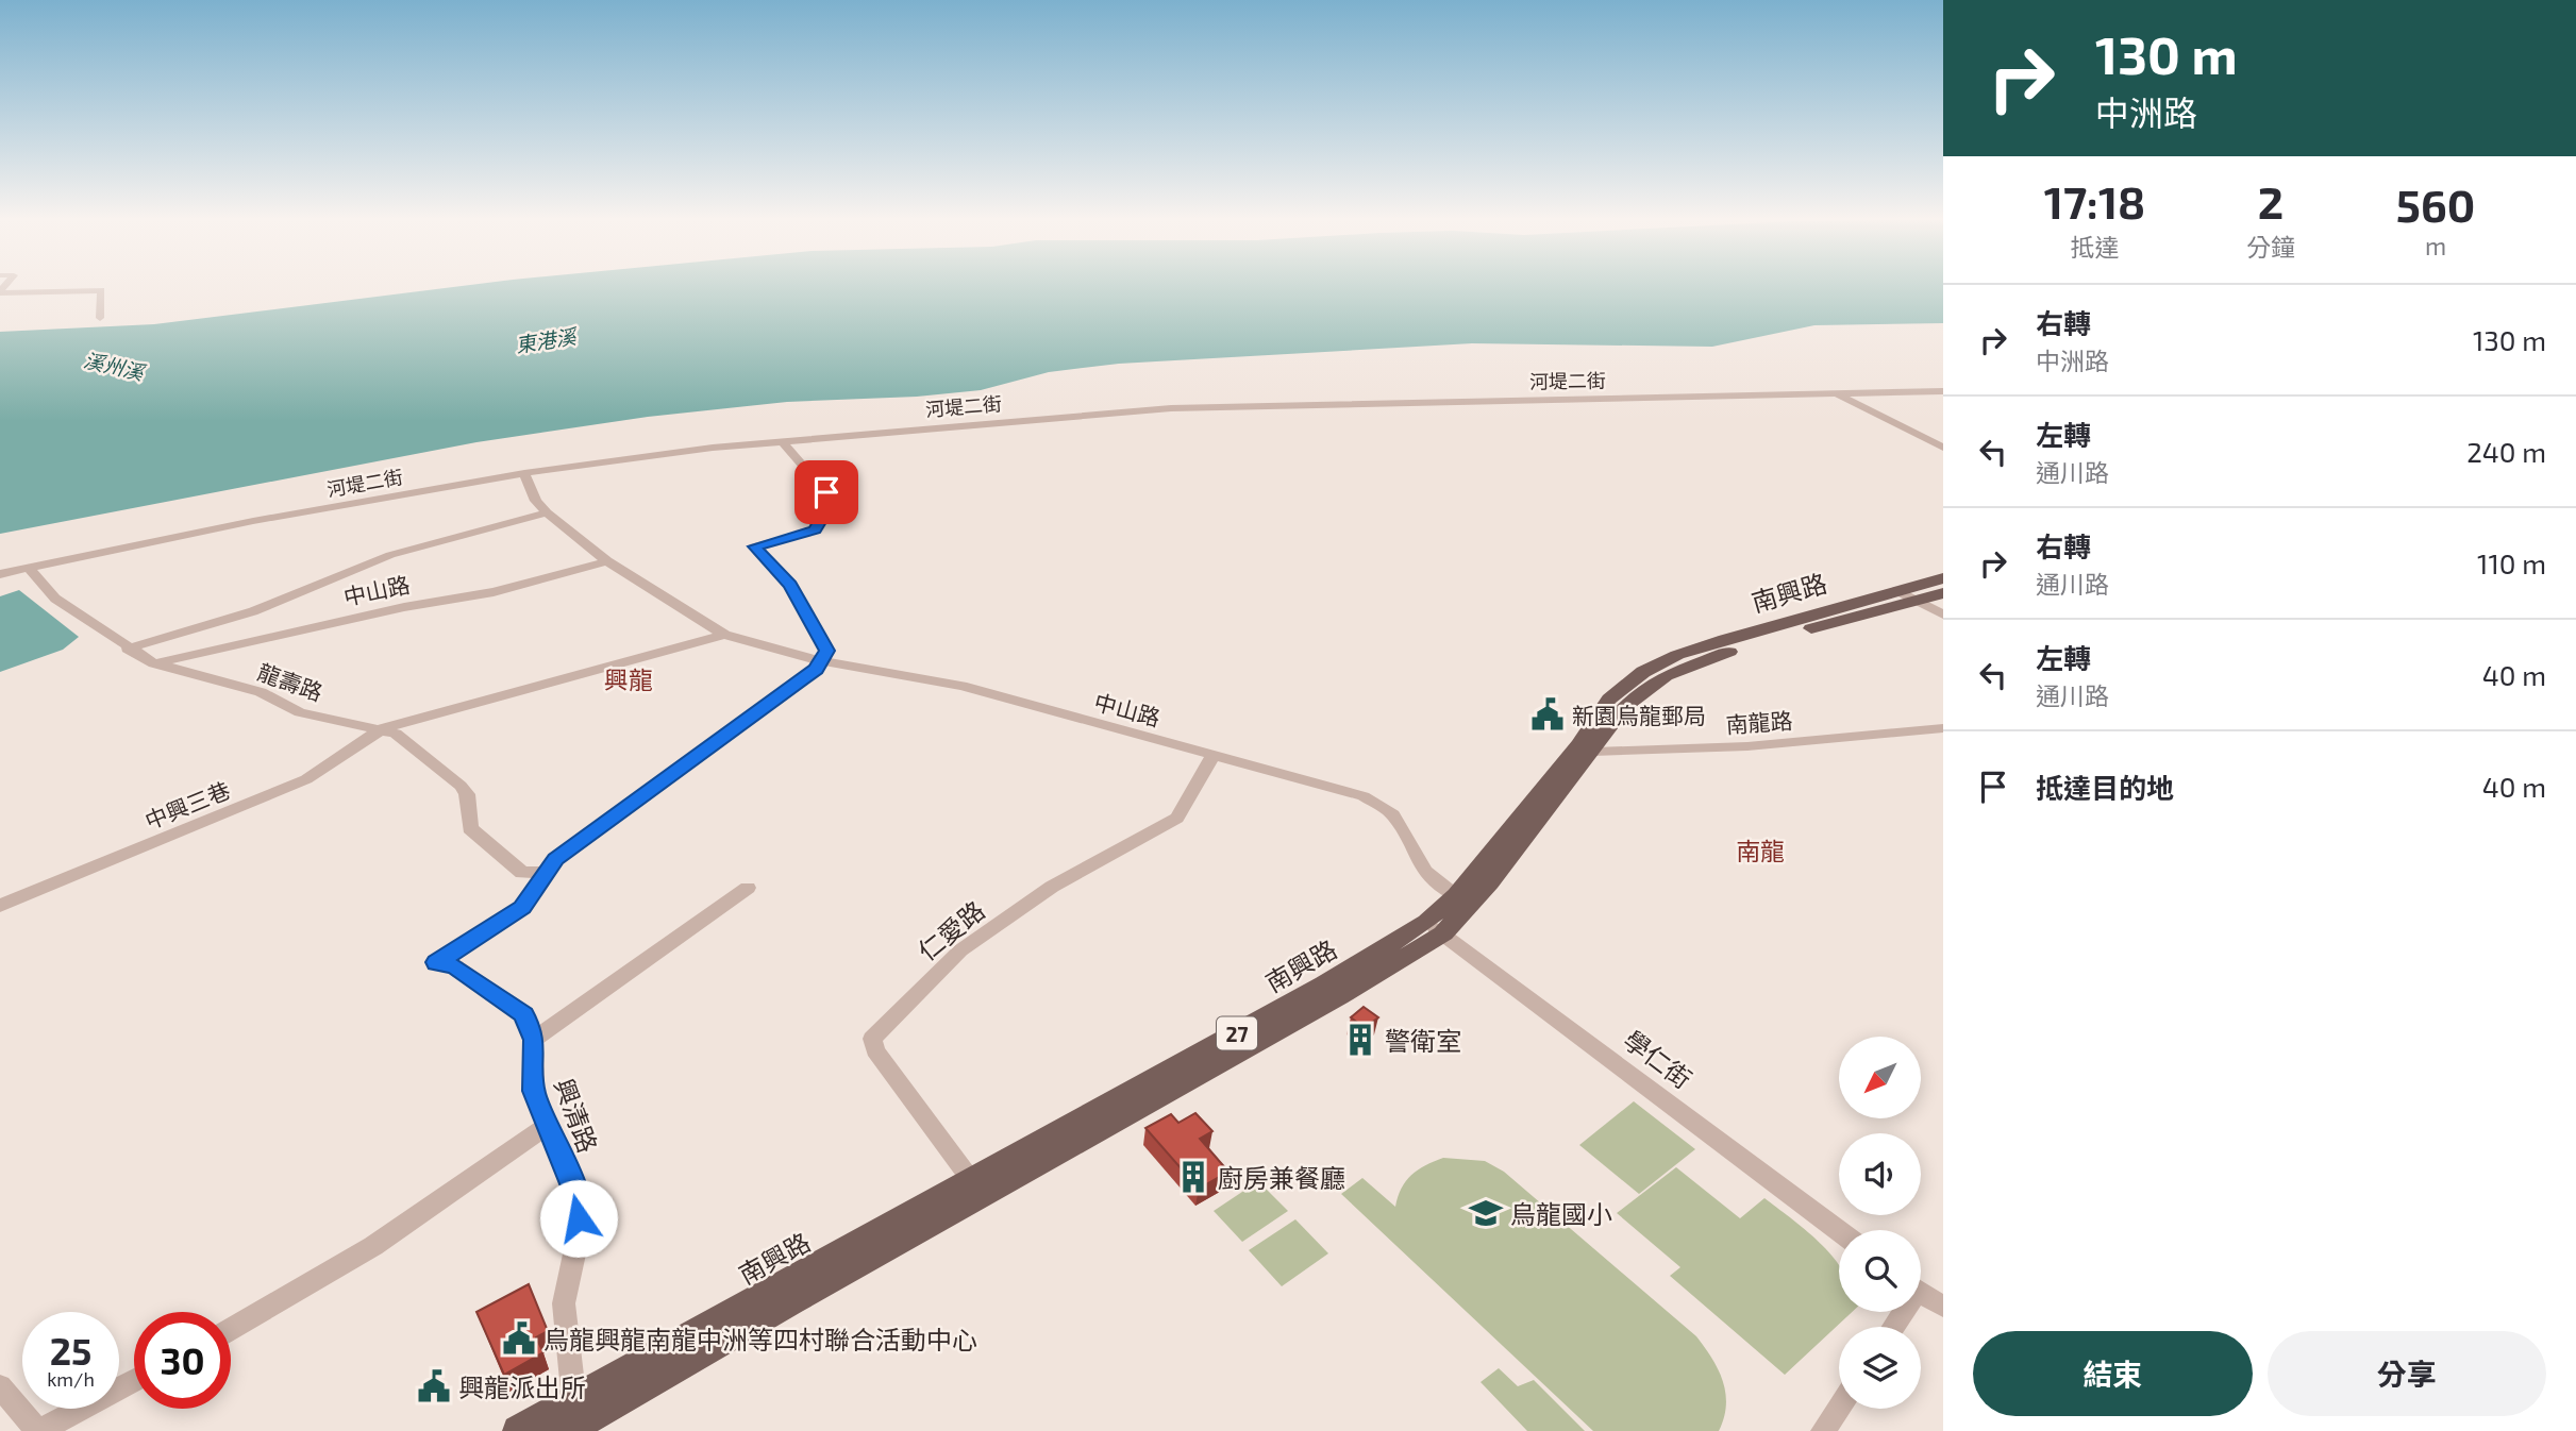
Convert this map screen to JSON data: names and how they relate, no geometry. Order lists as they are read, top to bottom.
{
  "streets": {
    "main road": ["南興路", "27"],
    "street": [
      "河堤二街",
      "中山路",
      "龍壽路",
      "南龍路",
      "中興三巷",
      "仁愛路",
      "學仁街",
      "興清路"
    ]
  },
  "crossings": [
    ["河堤二街", "龍壽路"],
    ["中山路", "南興路"],
    ["中山路", "龍壽路"],
    ["中山路", "仁愛路"],
    ["南興路", "南龍路"],
    ["南興路", "仁愛路"],
    ["南興路", "學仁街"],
    ["南興路", "興清路"],
    ["龍壽路", "中興三巷"]
  ],
  "districts": ["興龍", "南龍"],
  "water": ["東港溪", "溪州溪"],
  "places": {
    "public building": ["新園烏龍郵局", "烏龍興龍南龍中洲等四村聯合活動中心", "興龍派出所"],
    "building": ["警衛室", "廚房兼餐廳"],
    "school or university": ["烏龍國小"]
  },
  "north": "bottom left",
  "page": {
    "turn": ["130 m", "中洲路"],
    "eta": [
      "17:18",
      "抵達",
      "2",
      "分鐘",
      "560",
      "m"
    ],
    "list": [
      {
        "name": "右轉",
        "note": "中洲路",
        "value": "130 m"
      },
      {
        "name": "左轉",
        "note": "通川路",
        "value": "240 m"
      },
      {
        "name": "右轉",
        "note": "通川路",
        "value": "110 m"
      },
      {
        "name": "左轉",
        "note": "通川路",
        "value": "40 m"
      },
      {
        "name": "抵達目的地",
        "value": "40 m"
      }
    ],
    "speed": "25 km/h",
    "limit": "30",
    "buttons": ["結束", "分享"]
  }
}
